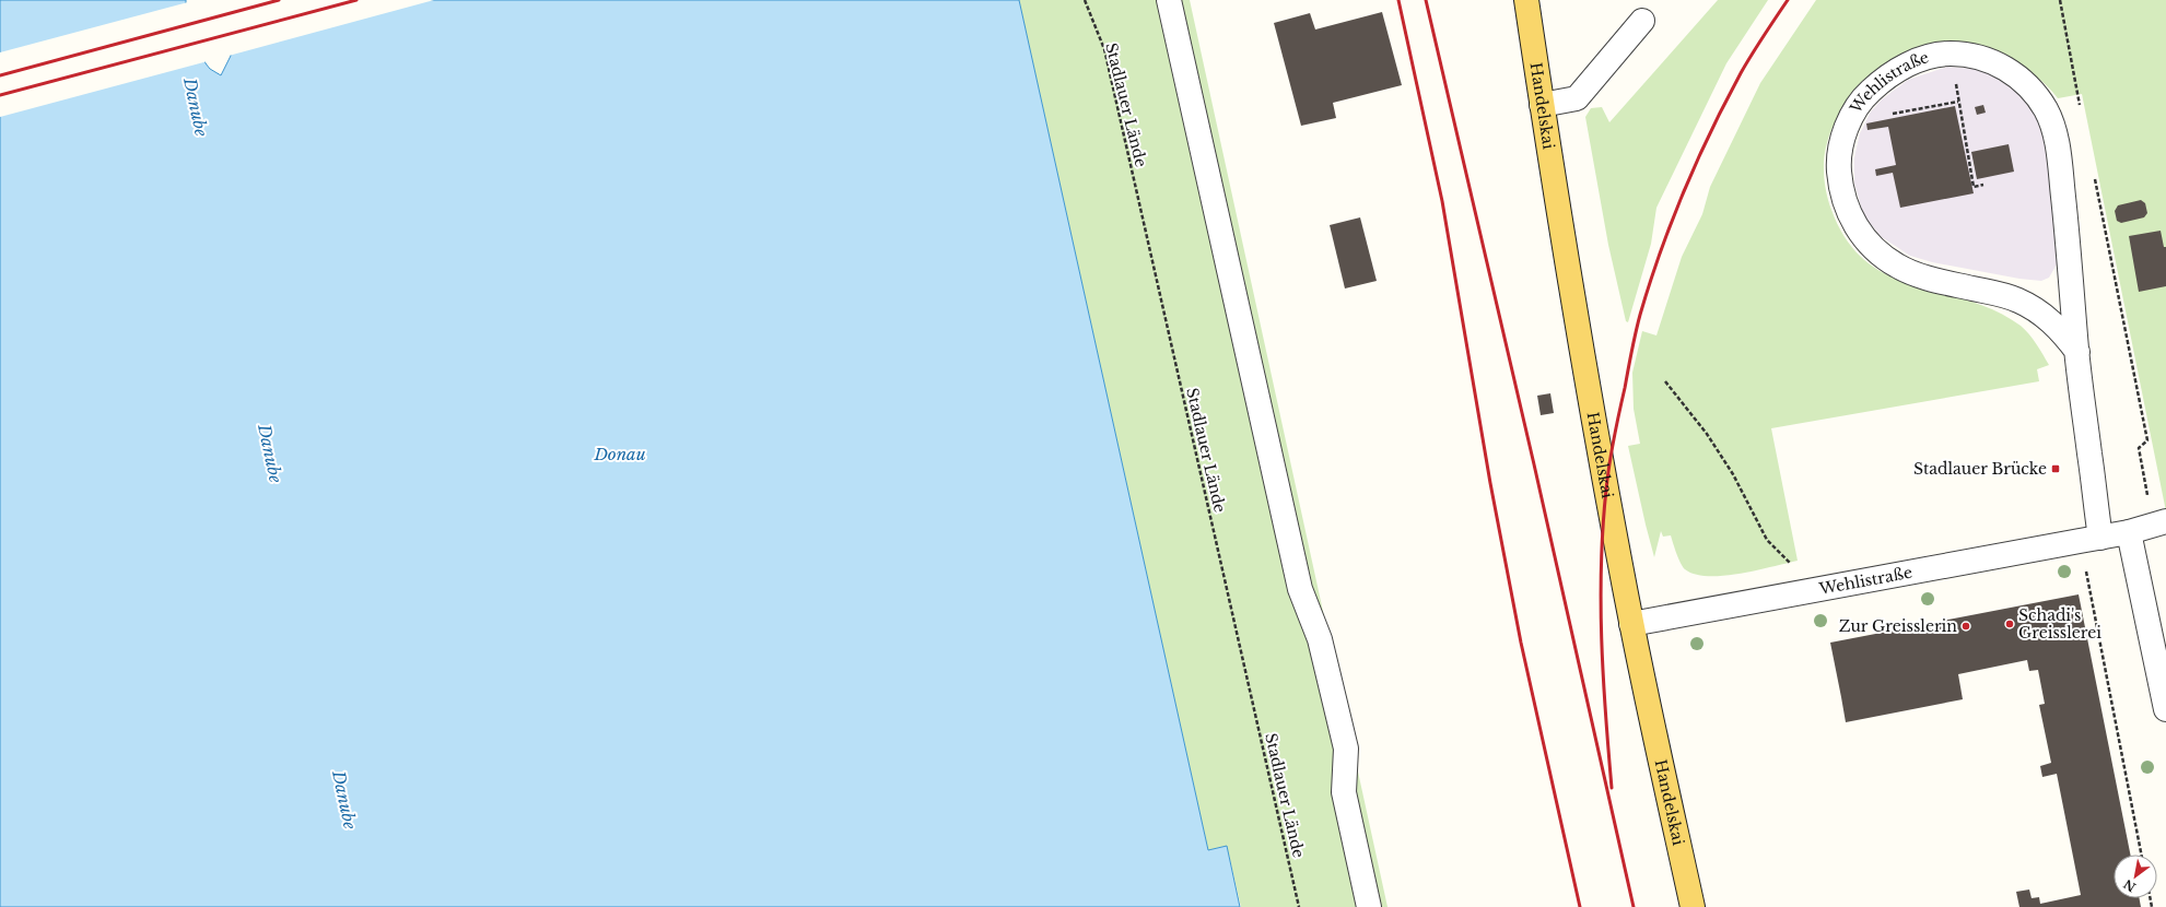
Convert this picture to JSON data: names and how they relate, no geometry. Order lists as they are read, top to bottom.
{
  "streets": {
    "main road": ["Handelskai"],
    "street": ["Wehlistraße"],
    "path": ["Stadlauer Lände"]
  },
  "crossings": [
    ["Wehlistraße", "Handelskai"]
  ],
  "water": ["Danube", "Donau"],
  "places": {
    "transit": ["Stadlauer Brücke"],
    "other": ["Schadi's Greisslerei", "Zur Greisslerin"]
  },
  "north": "bottom left"
}
